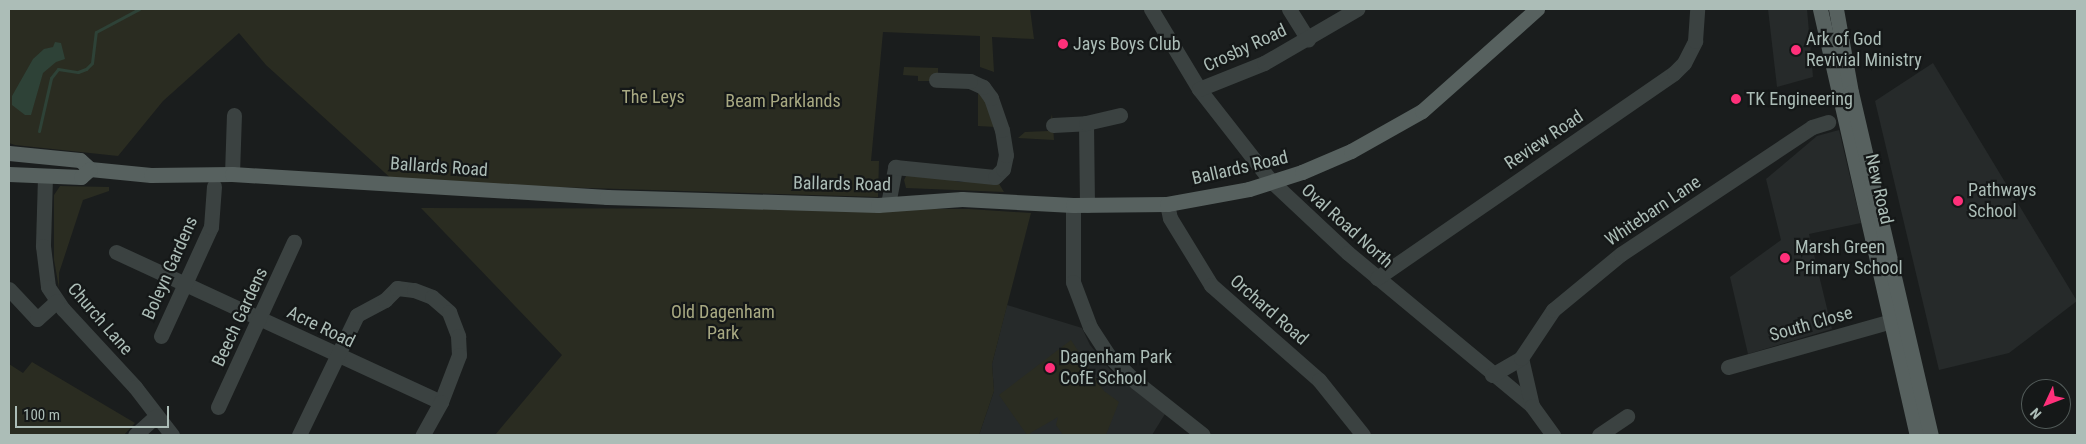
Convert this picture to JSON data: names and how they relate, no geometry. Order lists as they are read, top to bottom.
{
  "streets": {
    "main road": ["Ballards Road", "New Road"],
    "street": [
      "Crosby Road",
      "Review Road",
      "Whitebarn Lane",
      "Oval Road North",
      "Boleyn Gardens",
      "Orchard Road",
      "Beech Gardens",
      "Church Lane",
      "South Close",
      "Acre Road"
    ]
  },
  "crossings": [
    ["Crosby Road", "Oval Road North"],
    ["Review Road", "Oval Road North"],
    ["Ballards Road", "Oval Road North"],
    ["Ballards Road", "Orchard Road"],
    ["Ballards Road", "Church Lane"],
    ["New Road", "South Close"],
    ["Whitebarn Lane", "Oval Road North"],
    ["Boleyn Gardens", "Acre Road"],
    ["Beech Gardens", "Acre Road"]
  ],
  "parks": ["The Leys", "Beam Parklands", "Old Dagenham Park"],
  "places": [
    "Jays Boys Club",
    "Ark of God Revivial Ministry",
    "TK Engineering",
    "Pathways School",
    "Marsh Green Primary School",
    "Dagenham Park CofE School"
  ],
  "scale_bar": "100 m",
  "north": "bottom left"
}
